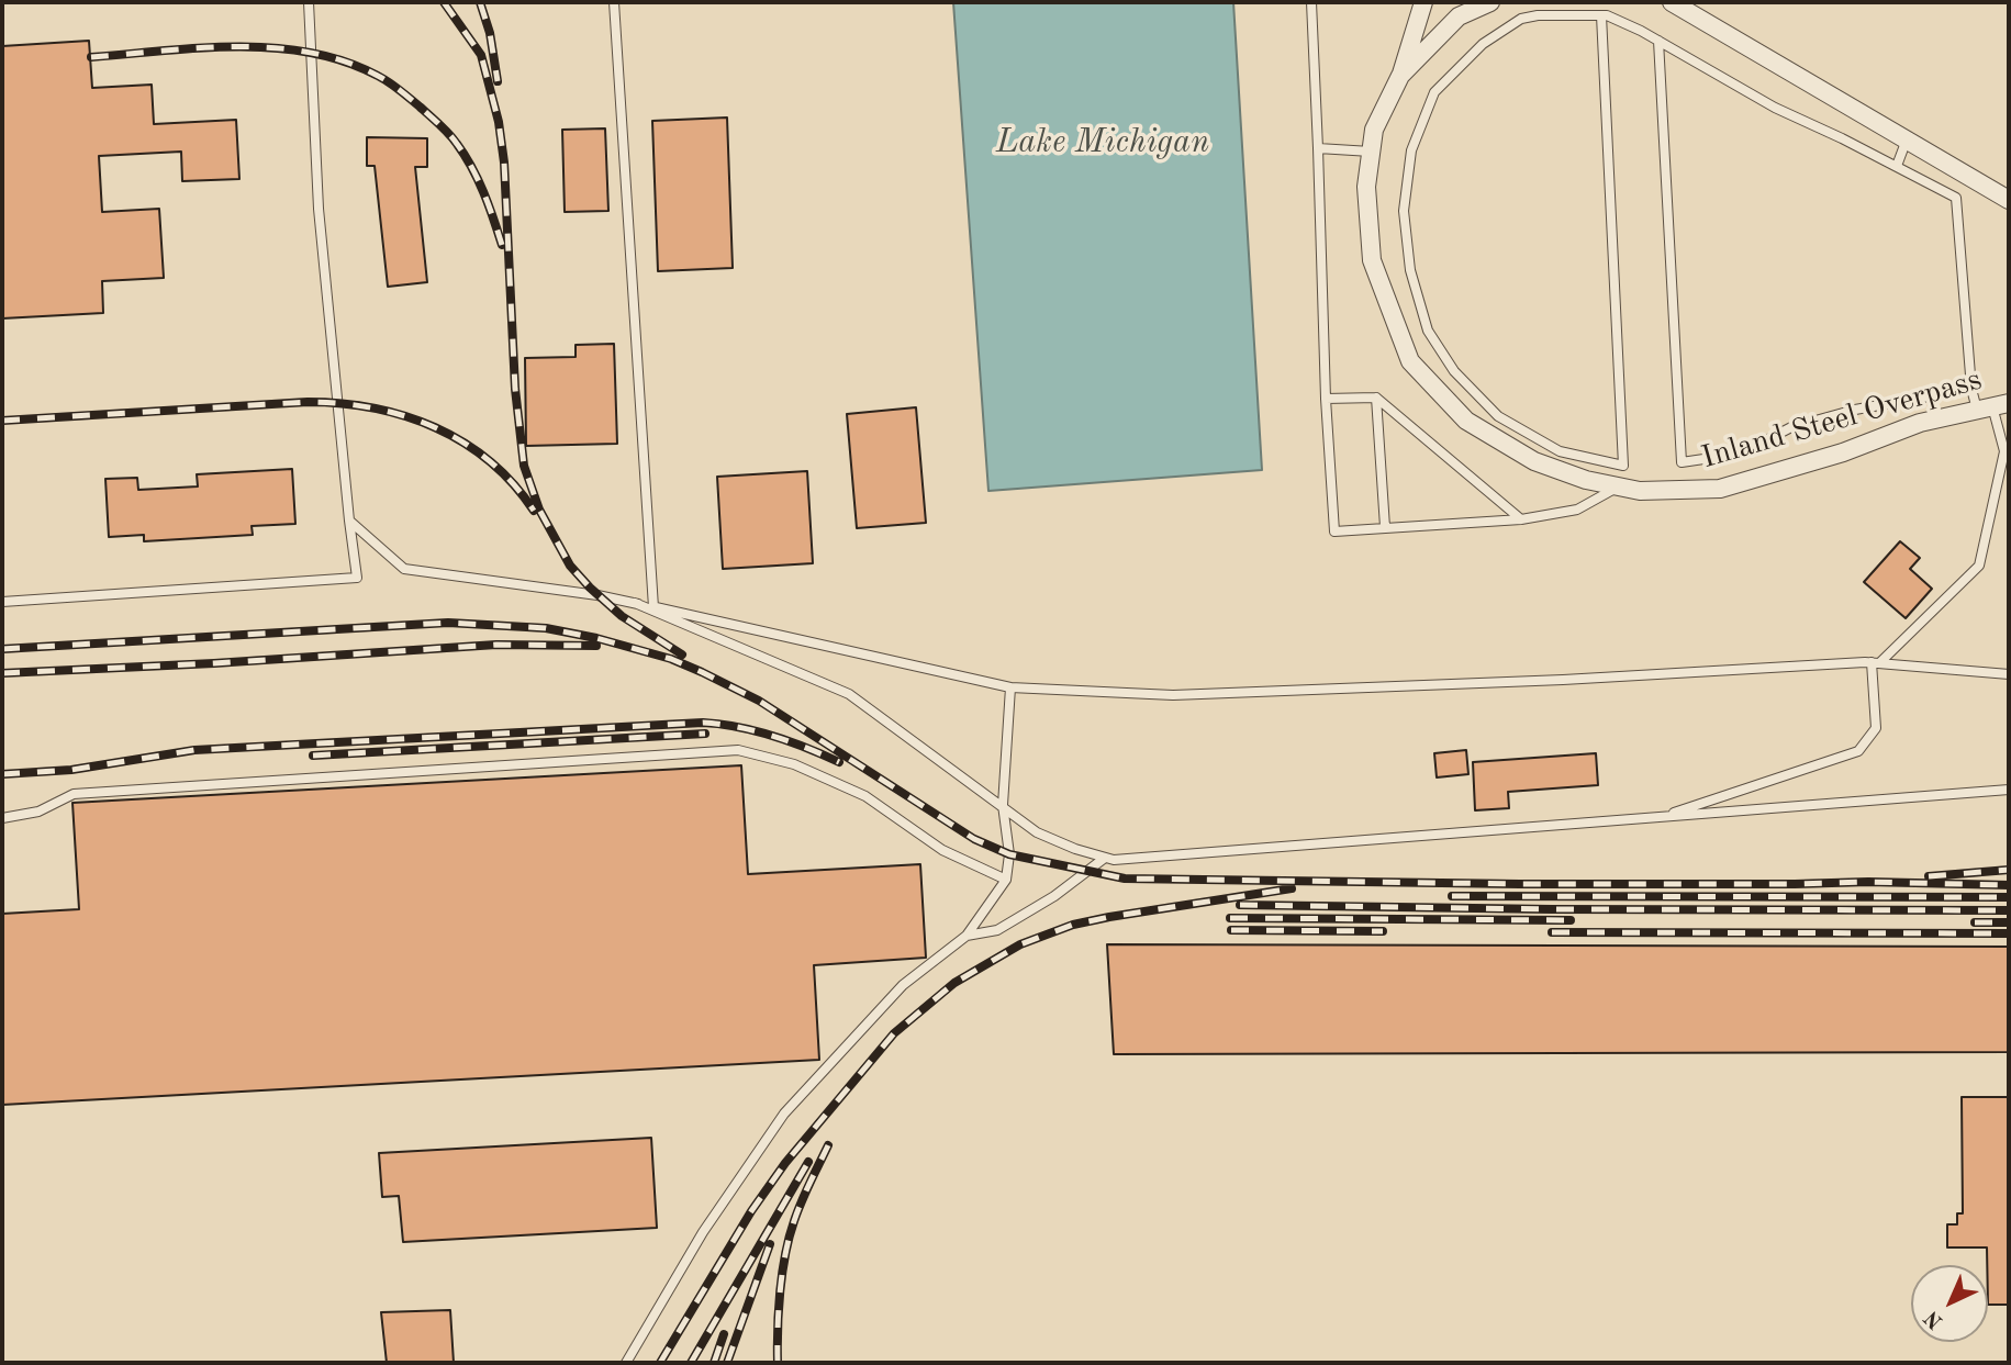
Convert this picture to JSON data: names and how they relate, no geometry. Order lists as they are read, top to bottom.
{
  "streets": {
    "street": ["Inland Steel Overpass"]
  },
  "water": ["Lake Michigan"],
  "north": "bottom left"
}
